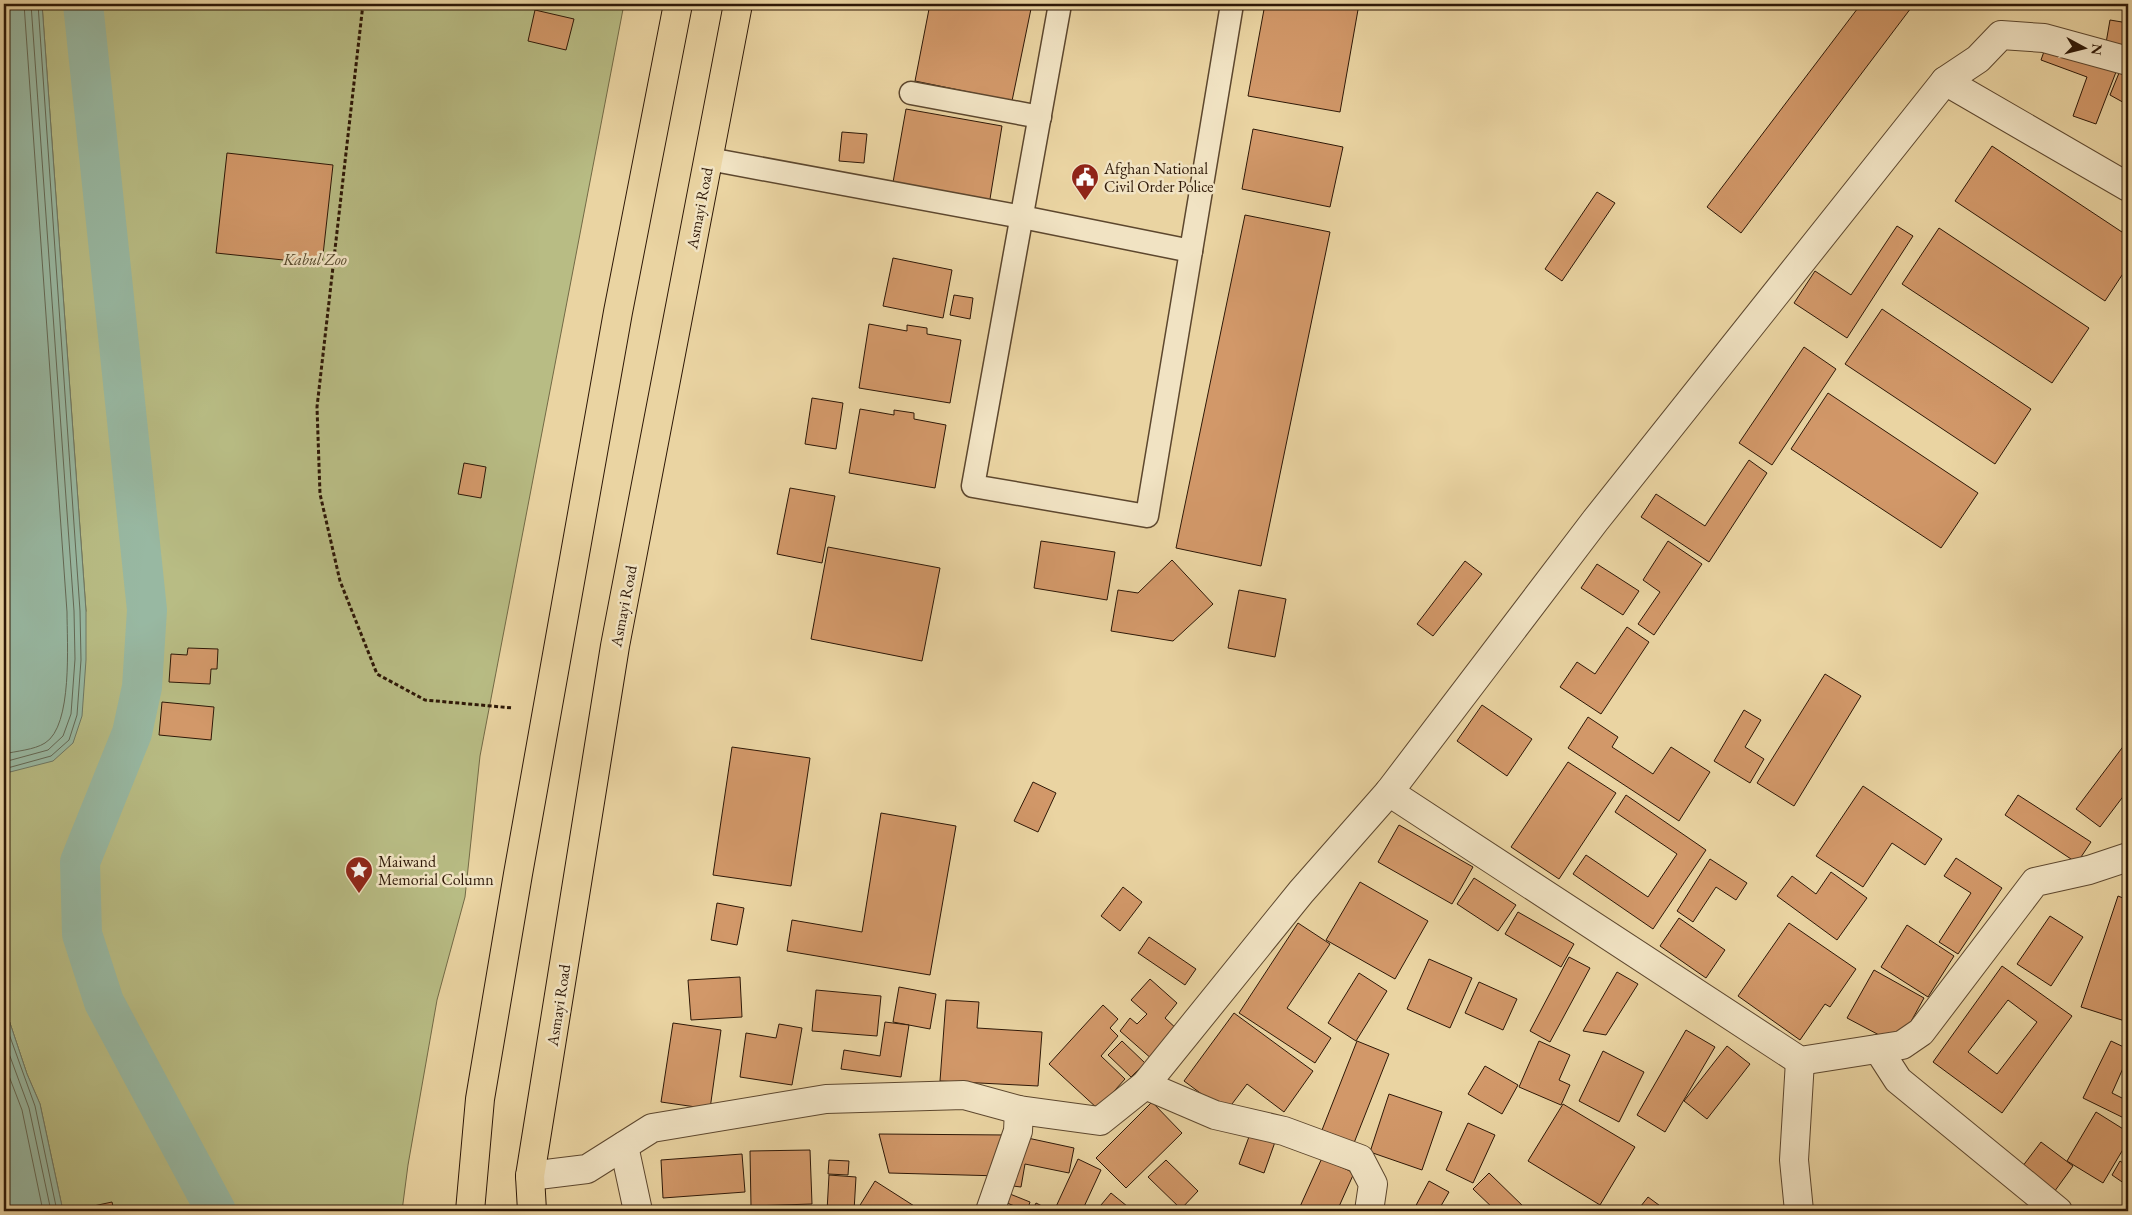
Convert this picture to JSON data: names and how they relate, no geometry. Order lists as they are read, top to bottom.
{
  "streets": {
    "highway": ["Asmayi Road"]
  },
  "parks": ["Kabul Zoo"],
  "places": {
    "public building": ["Afghan National Civil Order Police"],
    "place": ["Maiwand Memorial Column"]
  },
  "north": "right"
}
